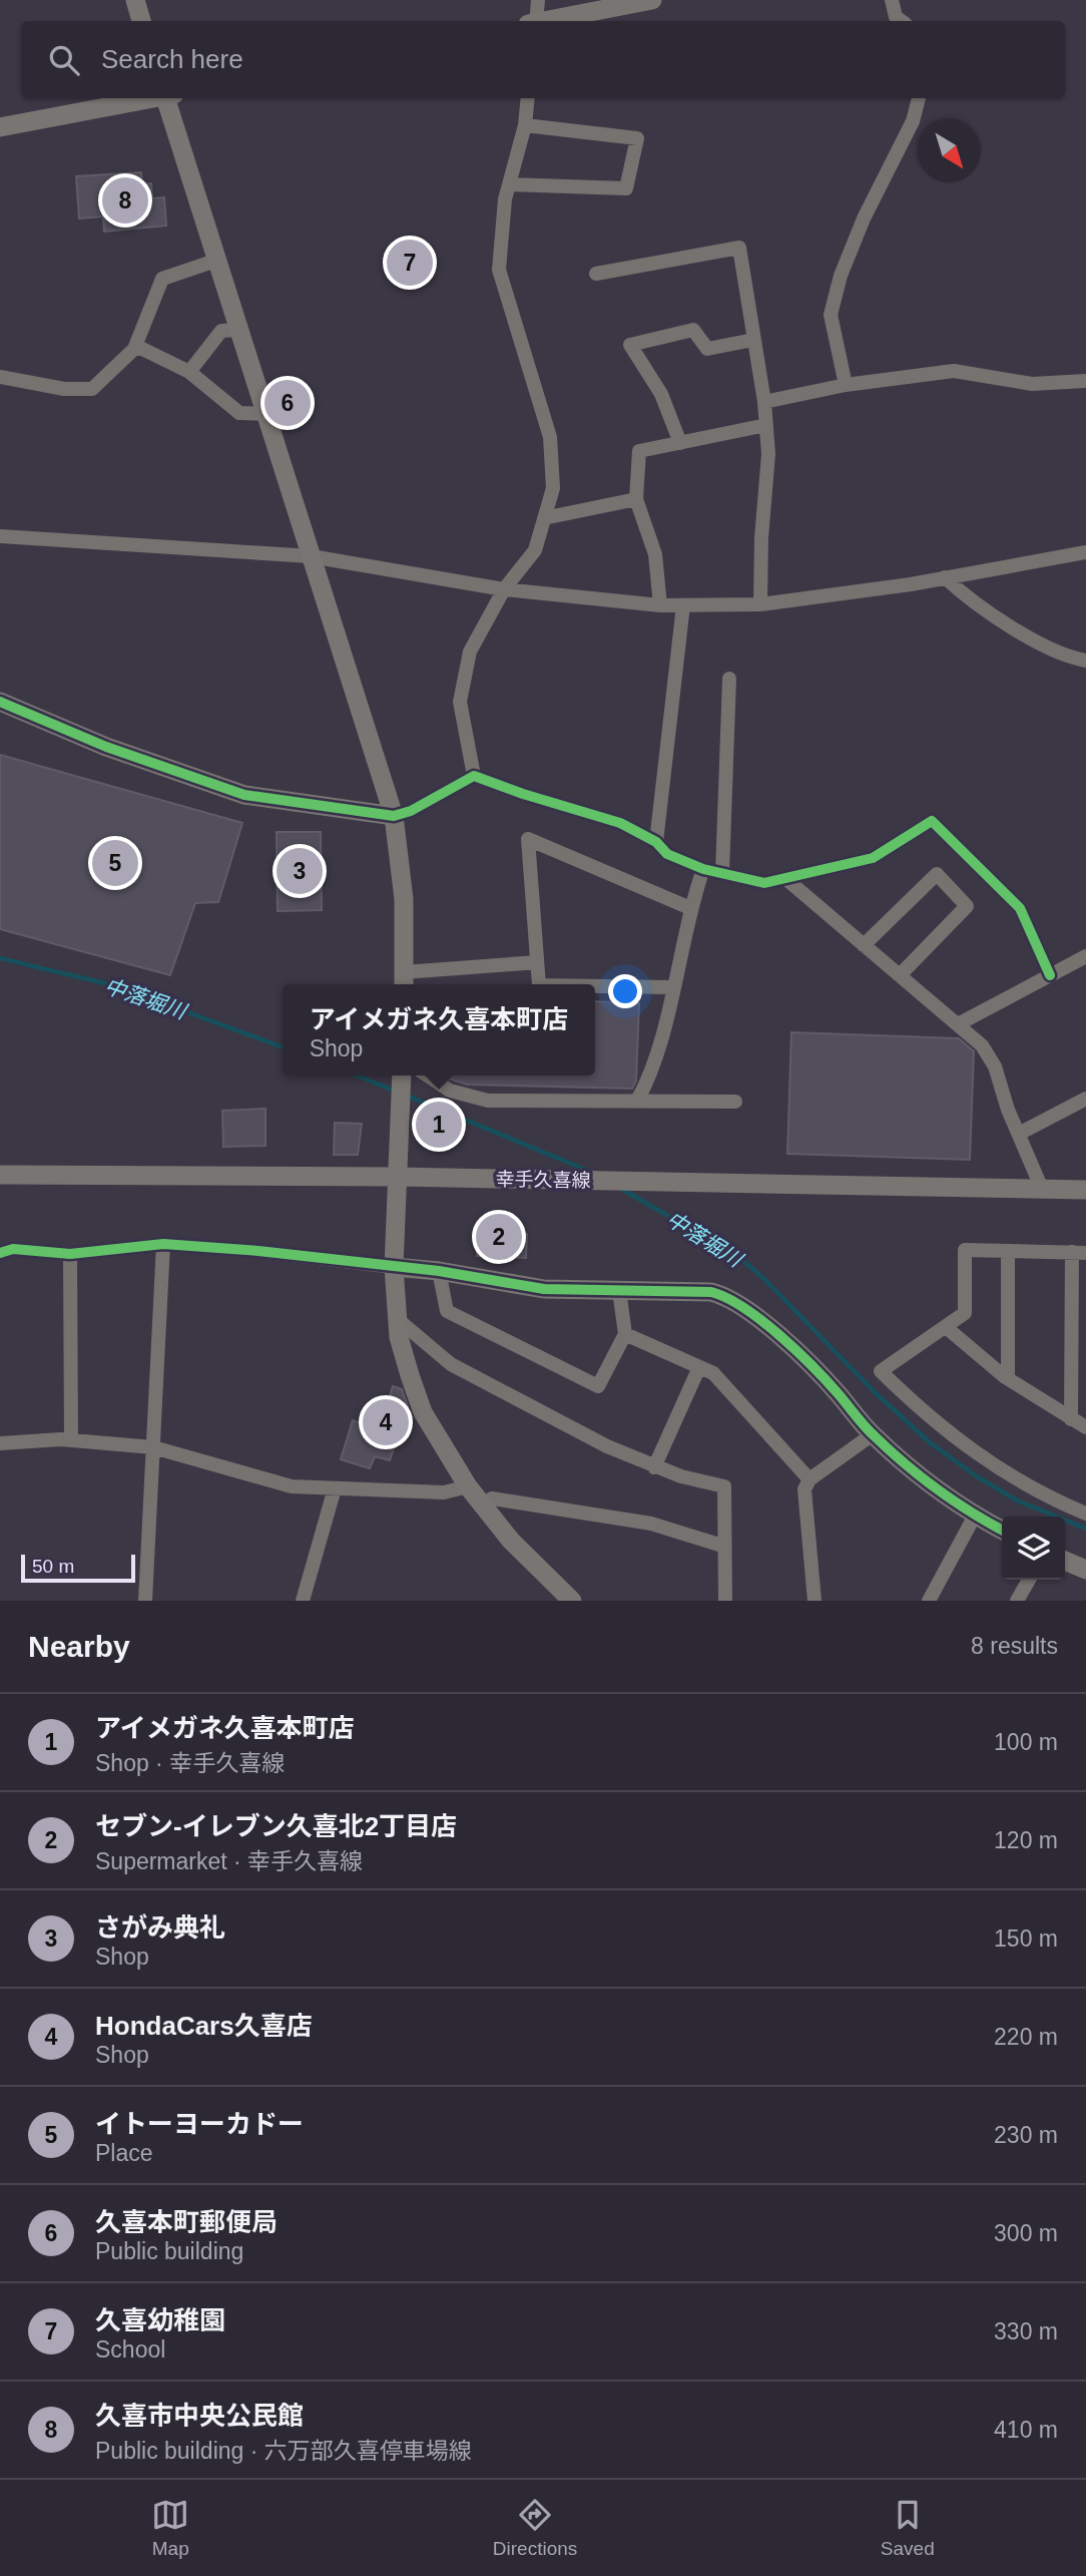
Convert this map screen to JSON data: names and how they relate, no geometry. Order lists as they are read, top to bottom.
{
  "streets": {
    "street": ["幸手久喜線"]
  },
  "water": ["中落堀川"],
  "scale_bar": "50 m",
  "north": "bottom right",
  "page": {
    "search": "Search here",
    "pins": [
      "8",
      "7",
      "6",
      "5",
      "3",
      "1",
      "2",
      "4"
    ],
    "popup": ["アイメガネ久喜本町店", "Shop"],
    "scale": "50 m",
    "heading": ["Nearby", "8 results"],
    "list": [
      {
        "mark": "1",
        "name": "アイメガネ久喜本町店",
        "note": "Shop · 幸手久喜線",
        "value": "100 m"
      },
      {
        "mark": "2",
        "name": "セブン-イレブン久喜北2丁目店",
        "note": "Supermarket · 幸手久喜線",
        "value": "120 m"
      },
      {
        "mark": "3",
        "name": "さがみ典礼",
        "note": "Shop",
        "value": "150 m"
      },
      {
        "mark": "4",
        "name": "HondaCars久喜店",
        "note": "Shop",
        "value": "220 m"
      },
      {
        "mark": "5",
        "name": "イトーヨーカドー",
        "note": "Place",
        "value": "230 m"
      },
      {
        "mark": "6",
        "name": "久喜本町郵便局",
        "note": "Public building",
        "value": "300 m"
      },
      {
        "mark": "7",
        "name": "久喜幼稚園",
        "note": "School",
        "value": "330 m"
      },
      {
        "mark": "8",
        "name": "久喜市中央公民館",
        "note": "Public building · 六万部久喜停車場線",
        "value": "410 m"
      }
    ],
    "nav": ["Map", "Directions", "Saved"]
  }
}
